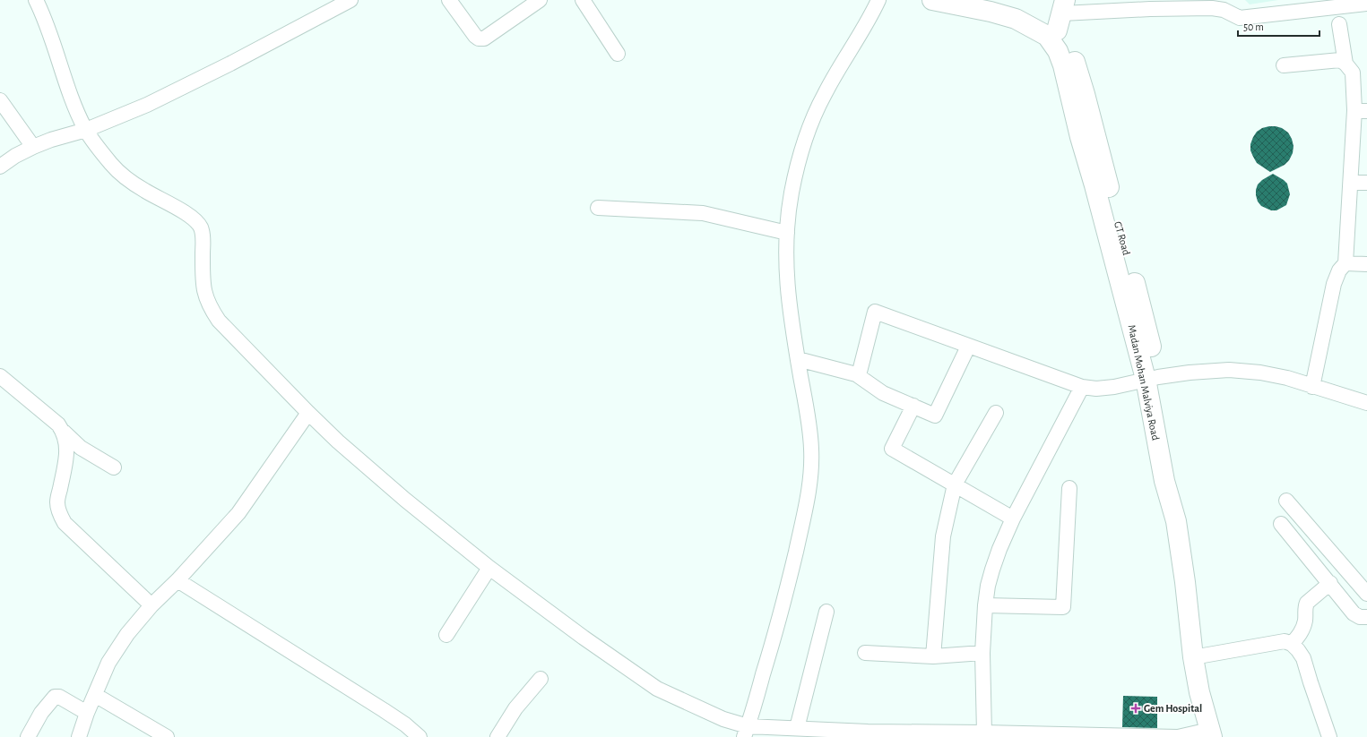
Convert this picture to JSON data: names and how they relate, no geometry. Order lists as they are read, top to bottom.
{
  "streets": {
    "highway": ["GT Road", "Madan Mohan Malviya Road"]
  },
  "crossings": [
    ["GT Road", "Madan Mohan Malviya Road"]
  ],
  "places": {
    "health": ["Gem Hospital"]
  },
  "scale_bar": "50 m"
}
